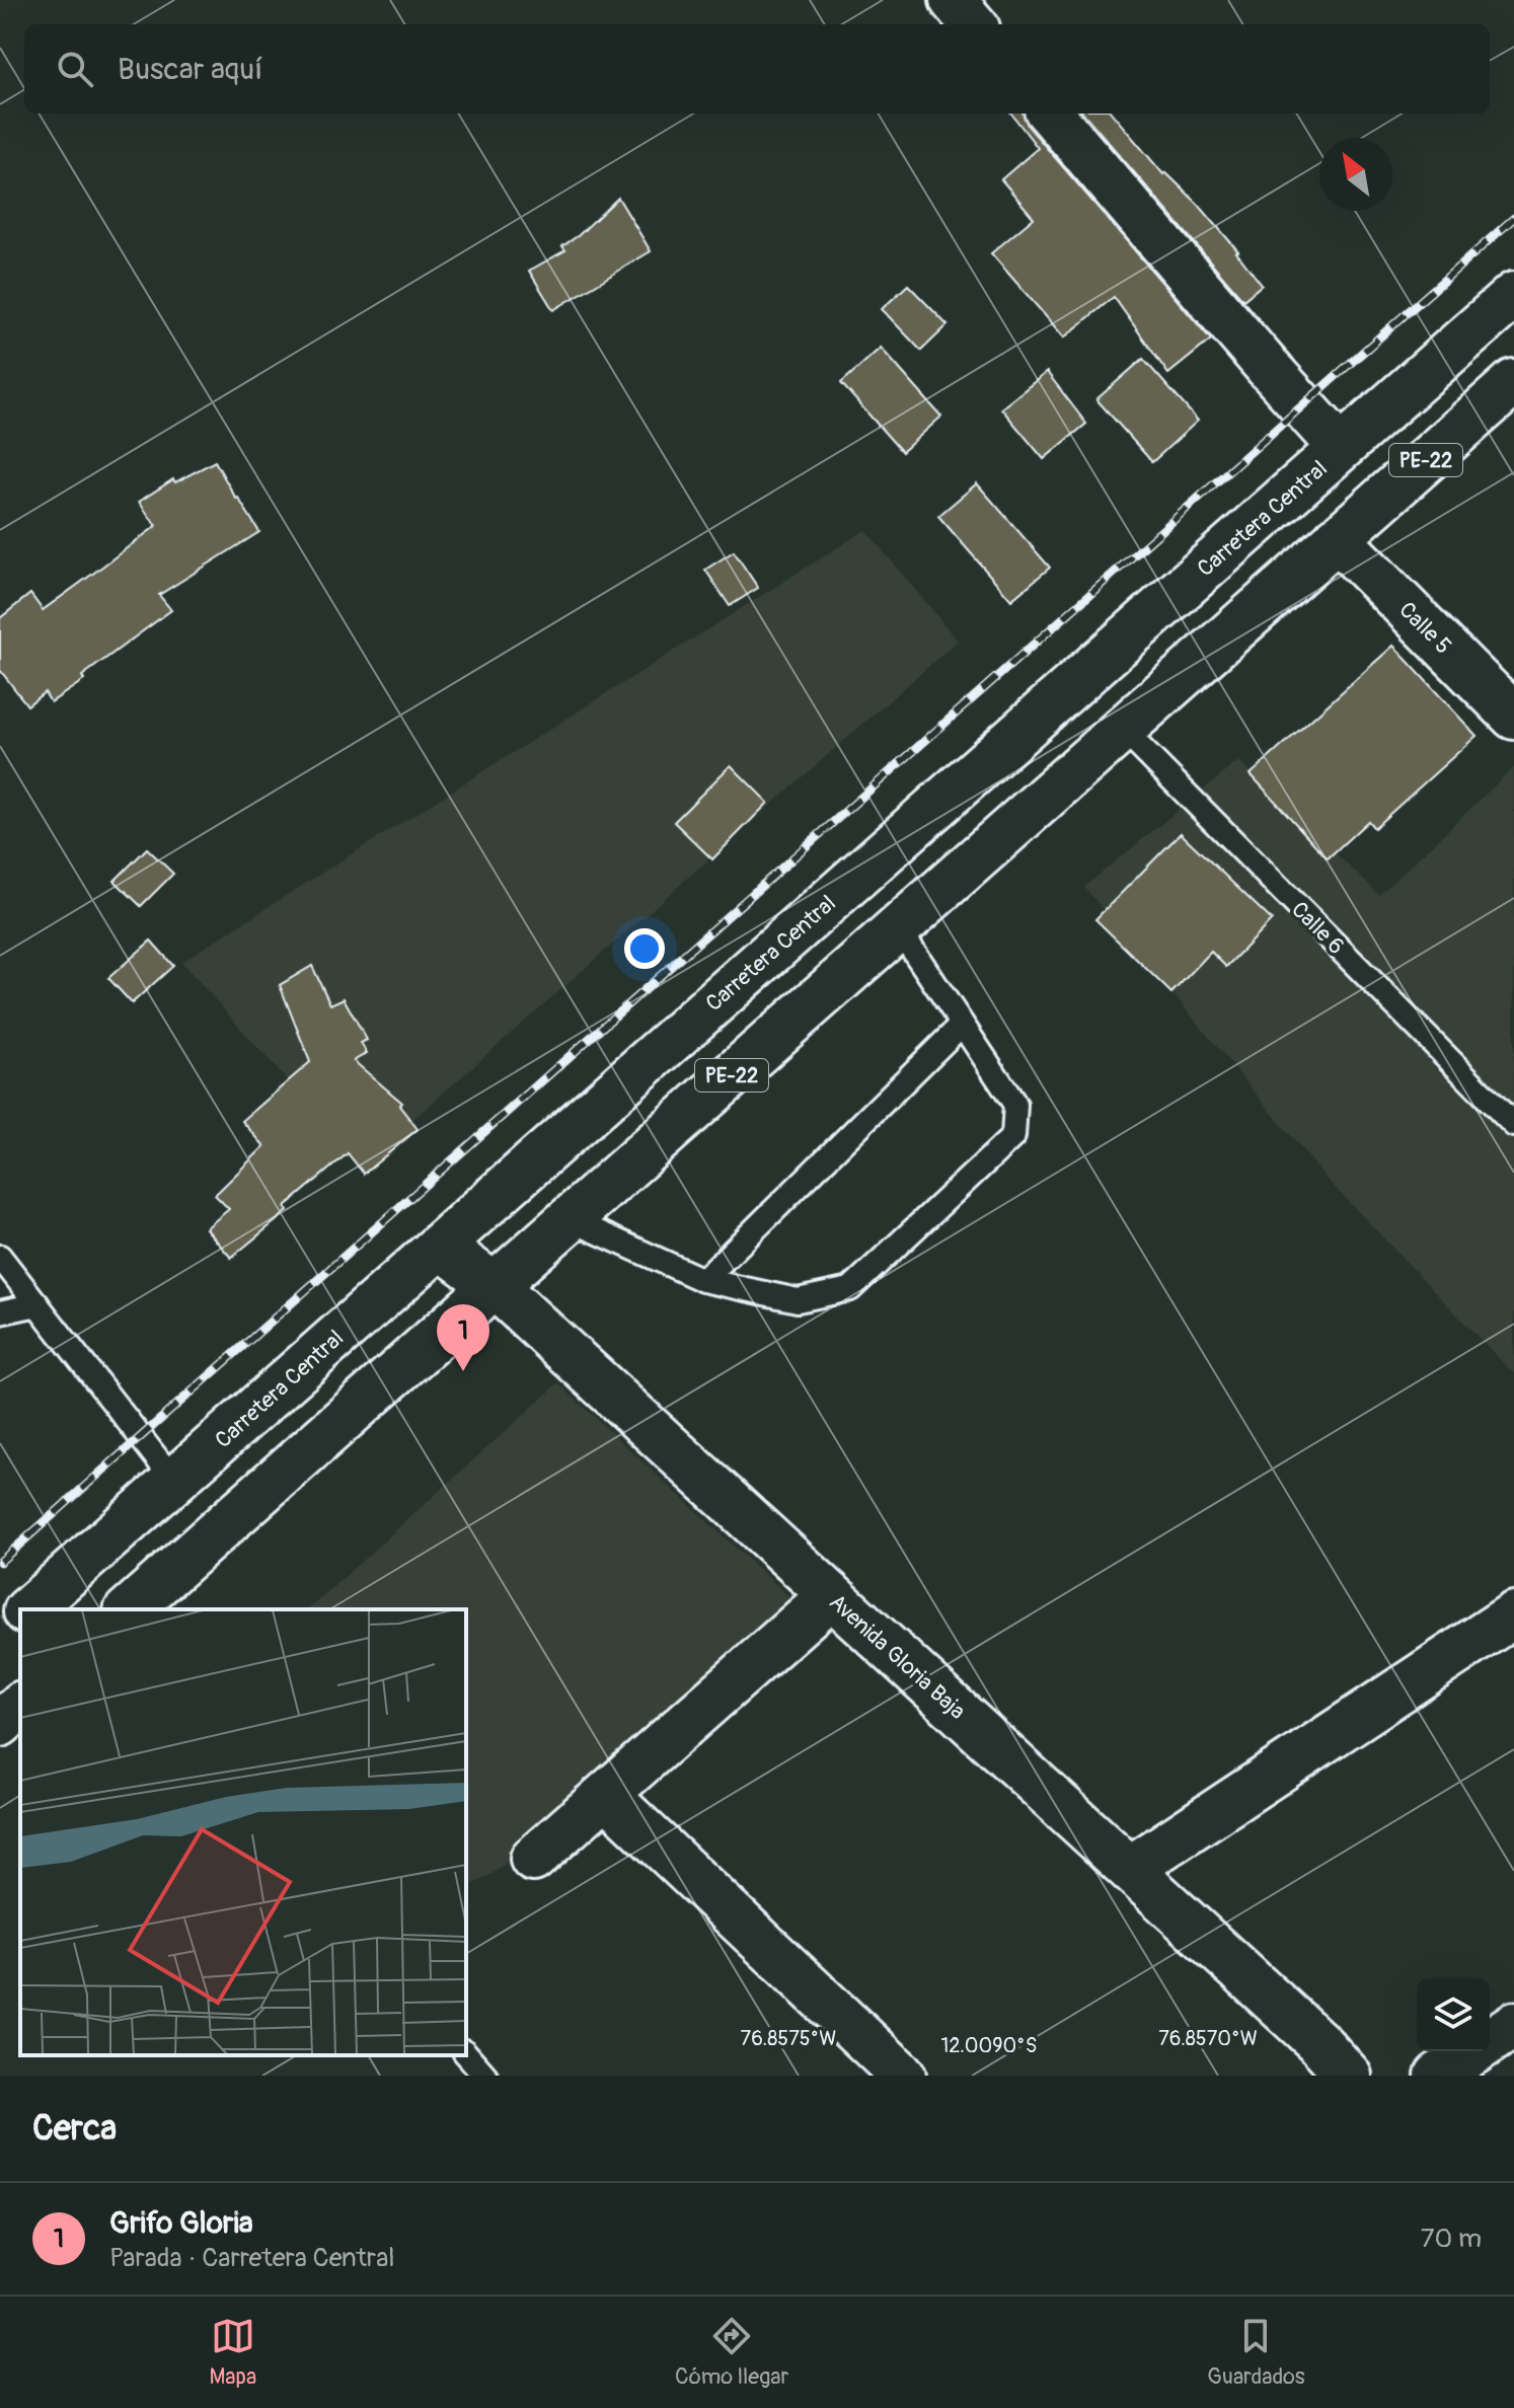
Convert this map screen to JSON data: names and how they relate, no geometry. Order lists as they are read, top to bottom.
{
  "streets": {
    "main road": [
      "PE-22",
      "Carretera Central",
      "Calle 5",
      "Avenida Gloria Baja"
    ],
    "lane": ["Calle 6"]
  },
  "crossings": [
    ["PE-22", "Calle 5"],
    ["PE-22", "Calle 6"],
    ["PE-22", "Avenida Gloria Baja"],
    ["Carretera Central", "Avenida Gloria Baja"]
  ],
  "north": "top left",
  "page": {
    "search": "Buscar aquí",
    "pins": "1",
    "heading": "Cerca",
    "list": [
      {
        "mark": "1",
        "name": "Grifo Gloria",
        "note": "Parada · Carretera Central",
        "value": "70 m"
      }
    ],
    "nav": ["Mapa", "Cómo llegar", "Guardados"]
  },
  "coordinates": ["76.8575°W", "76.8570°W", "12.0090°S"]
}
